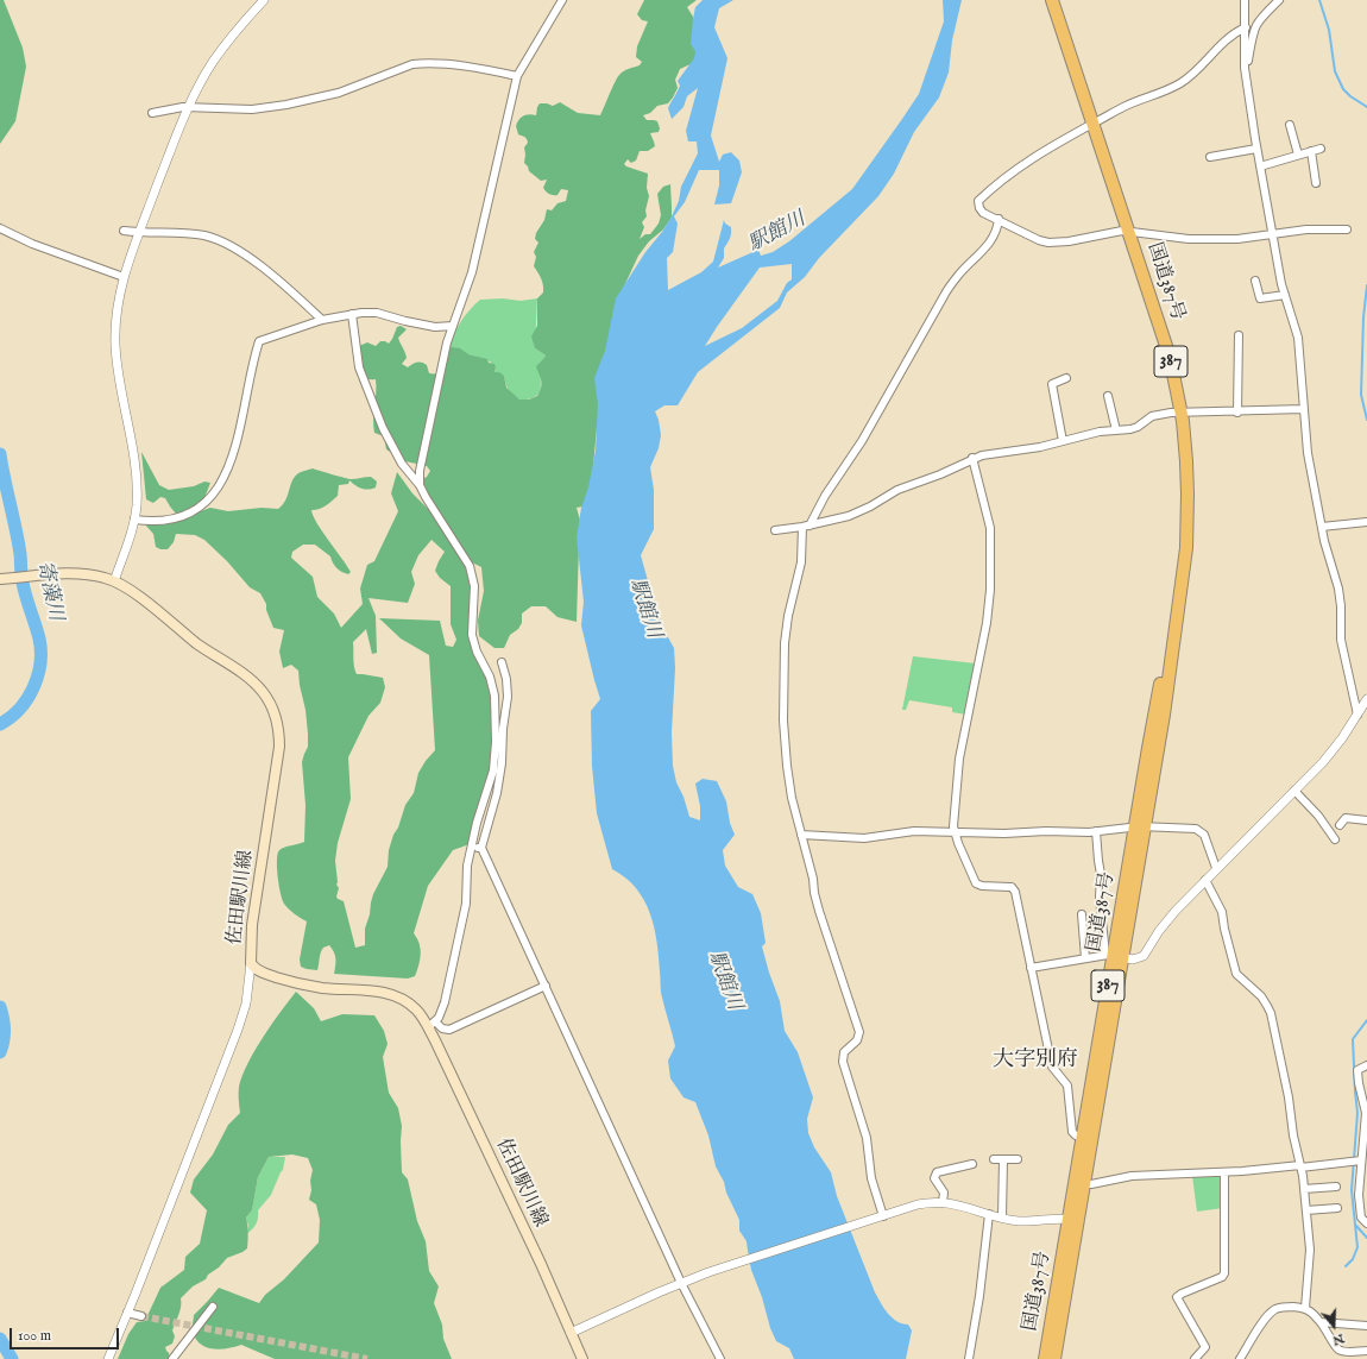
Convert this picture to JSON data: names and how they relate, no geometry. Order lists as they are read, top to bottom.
{
  "streets": {
    "highway": ["国道387号", "387"],
    "main road": ["佐田駅川線"]
  },
  "districts": ["大字別府"],
  "water": ["駅館川", "寄藻川"],
  "scale_bar": "100 m",
  "north": "bottom"
}
